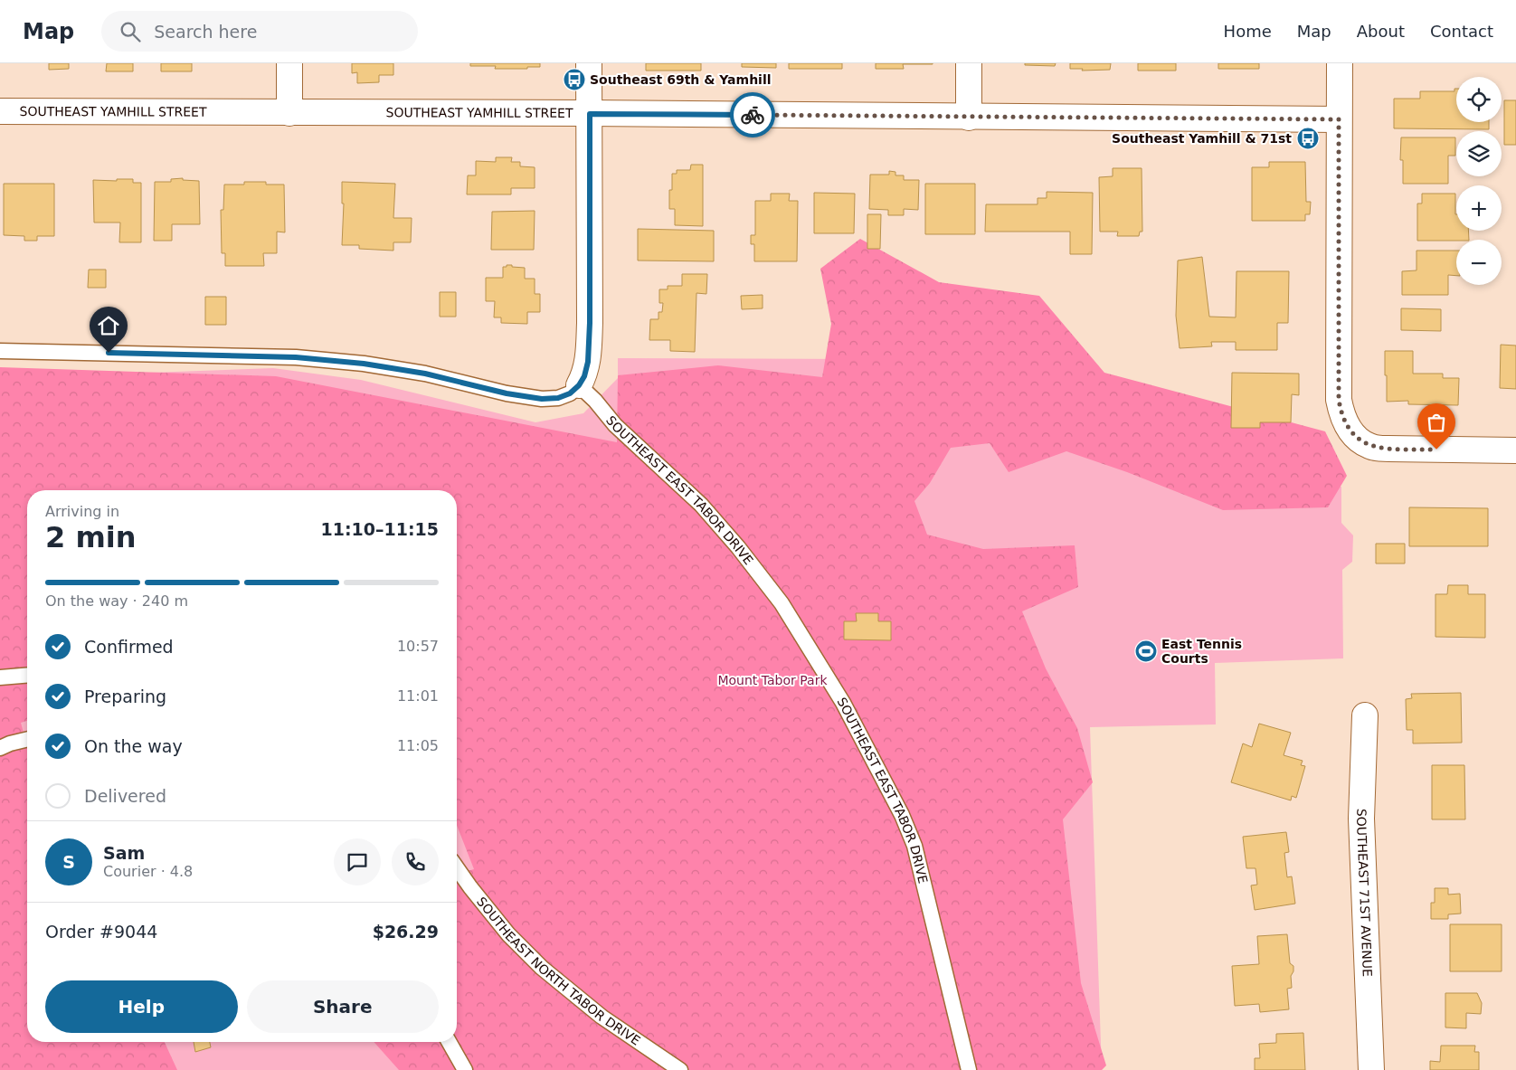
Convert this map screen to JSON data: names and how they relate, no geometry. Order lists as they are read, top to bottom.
{
  "streets": {
    "street": ["SOUTHEAST YAMHILL STREET", "SOUTHEAST 71ST AVENUE"],
    "lane": ["SOUTHEAST EAST TABOR DRIVE", "SOUTHEAST NORTH TABOR DRIVE"]
  },
  "parks": ["Mount Tabor Park"],
  "places": {
    "bus stop": ["Southeast 69th & Yamhill", "Southeast Yamhill & 71st"],
    "sports": ["East Tennis Courts"]
  },
  "page": {
    "header": "Map",
    "search": "Search here",
    "nav": [
      "Home",
      "Map",
      "About",
      "Contact"
    ],
    "map_buttons": ["+", "−"],
    "heading": ["2 min", "Arriving in", "11:10–11:15"],
    "panel": [
      "Sam",
      "Courier · 4.8",
      "Order #9044",
      "$26.29"
    ],
    "bar": "On the way · 240 m",
    "list": [
      ["Confirmed", "10:57"],
      ["Preparing", "11:01"],
      ["On the way", "11:05"],
      "Delivered"
    ],
    "round": "S",
    "buttons": ["Help", "Share"]
  }
}
